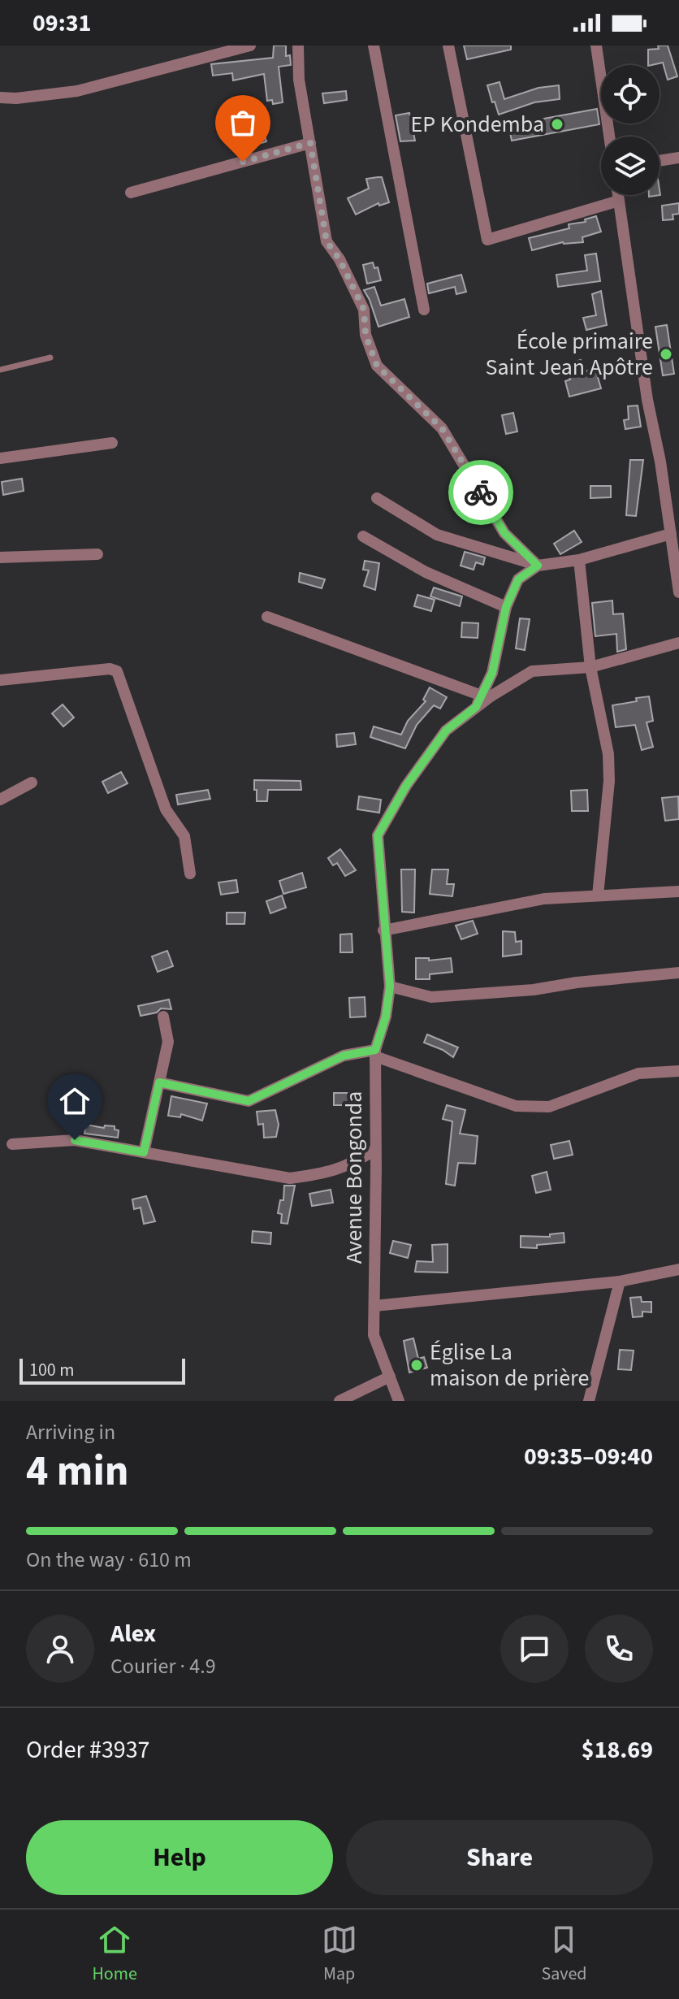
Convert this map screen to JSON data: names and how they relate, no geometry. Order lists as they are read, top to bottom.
{
  "streets": {
    "street": ["Avenue Bongonda"]
  },
  "places": ["EP Kondemba", "École primaire Saint Jean Apôtre", "Église La maison de prière"],
  "scale_bar": "100 m",
  "page": {
    "status": "09:31",
    "scale": "100 m",
    "heading": ["4 min", "Arriving in", "09:35–09:40"],
    "panel": [
      "Alex",
      "Courier · 4.9",
      "Order #3937",
      "$18.69"
    ],
    "bar": "On the way · 610 m",
    "buttons": ["Help", "Share"],
    "tabs": ["Home", "Map", "Saved"]
  }
}
